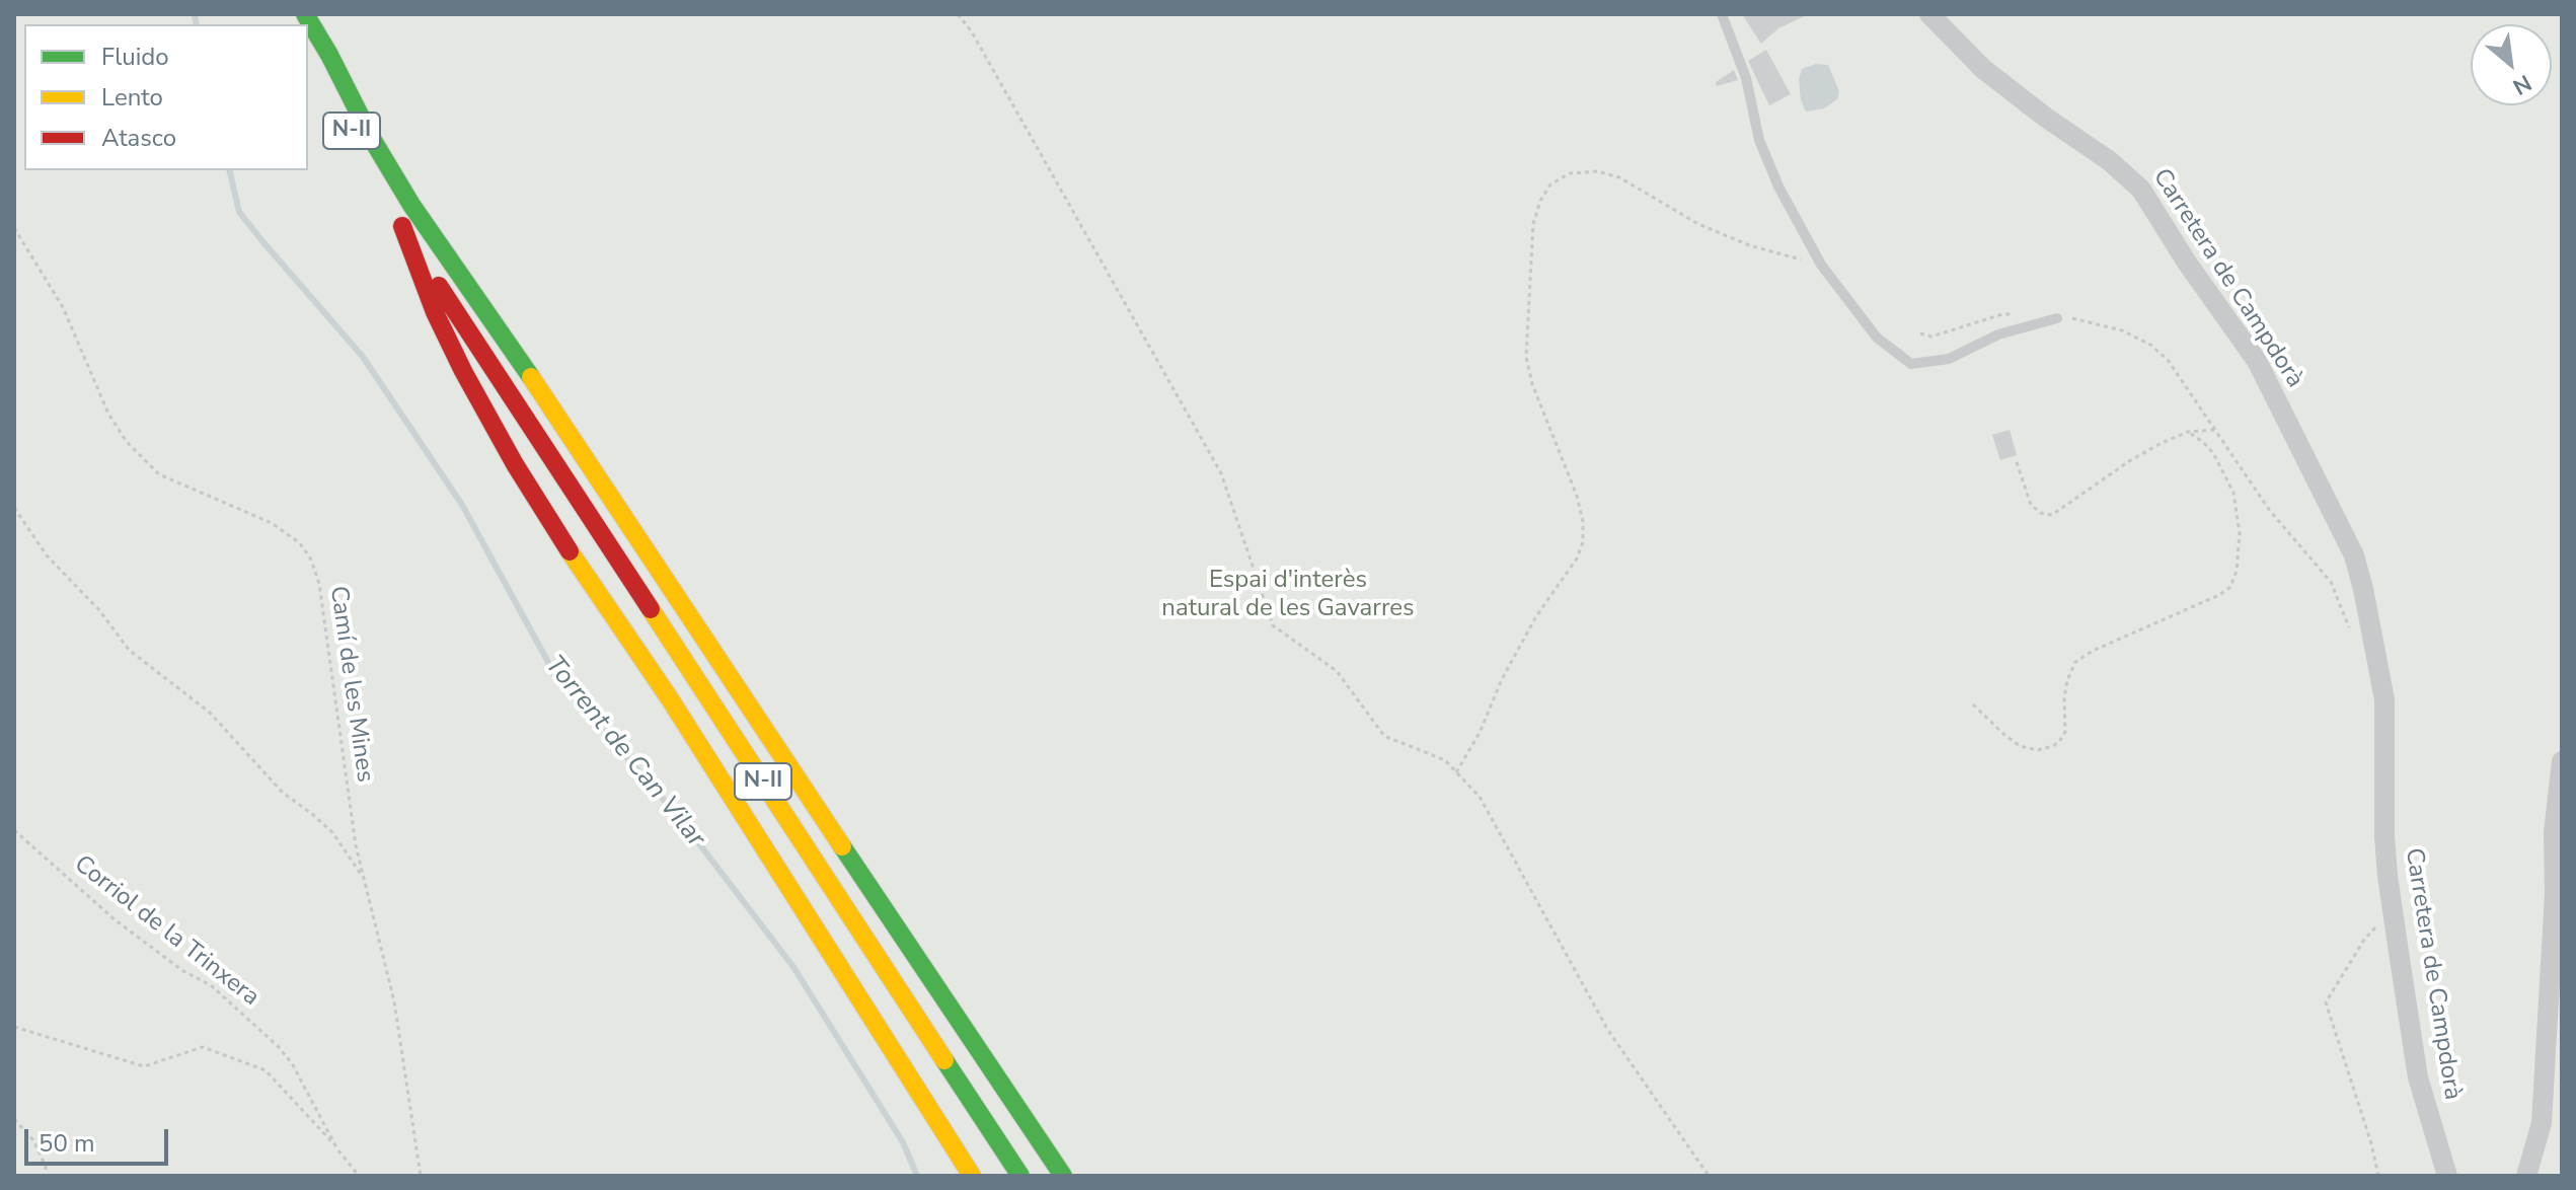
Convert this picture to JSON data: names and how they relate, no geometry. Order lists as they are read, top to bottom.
{
  "streets": {
    "highway": ["N-II"],
    "street": ["Carretera de Campdorà"],
    "path": ["Camí de les Mines", "Corriol de la Trinxera"]
  },
  "water": ["Torrent de Can Vilar"],
  "parks": ["Espai d'interès natural de les Gavarres"],
  "legend": ["Fluido", "Lento", "Atasco"],
  "scale_bar": "50 m",
  "north": "bottom right"
}
